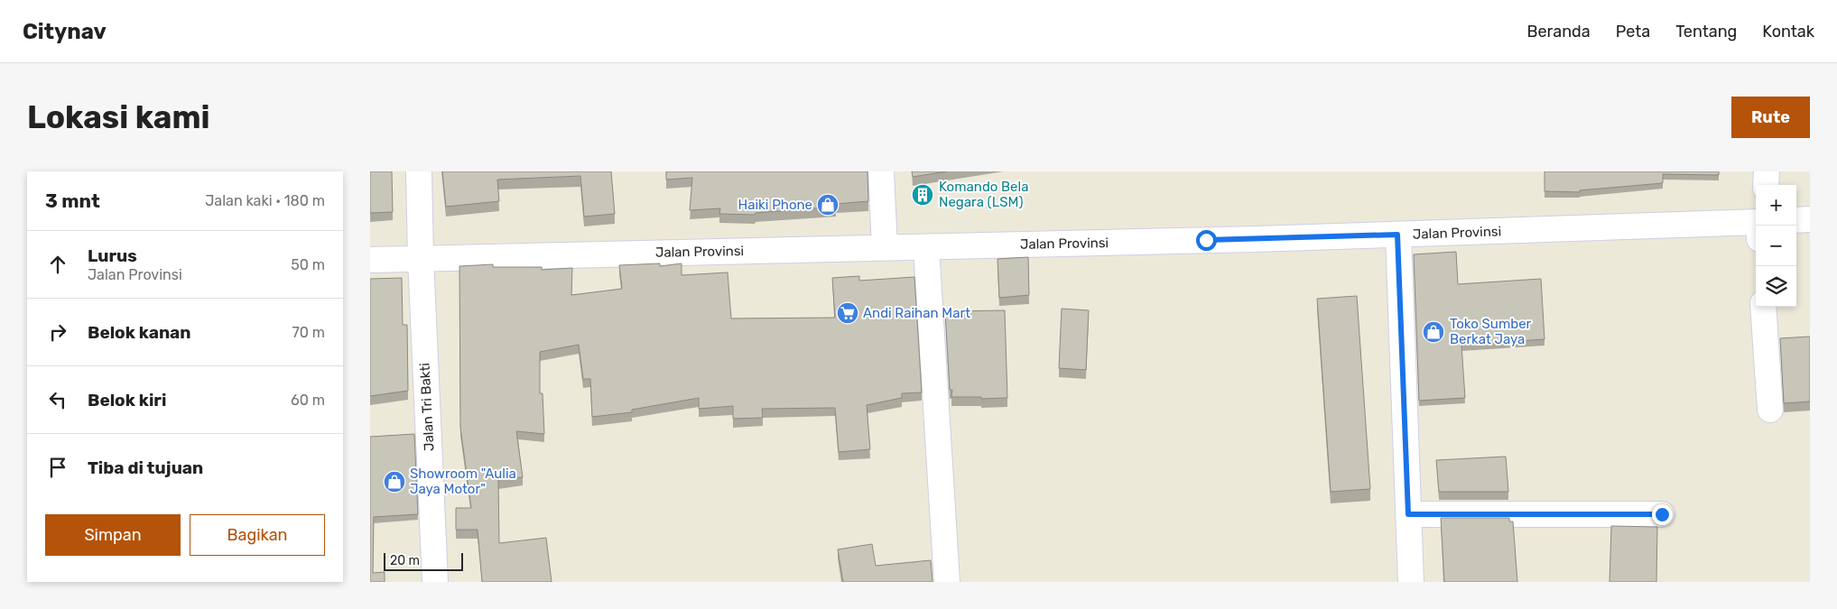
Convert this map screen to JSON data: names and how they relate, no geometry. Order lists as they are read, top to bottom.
{
  "streets": {
    "street": ["Jalan Provinsi", "Jalan Tri Bakti"]
  },
  "crossings": [
    ["Jalan Provinsi", "Jalan Tri Bakti"]
  ],
  "places": {
    "building": ["Komando Bela Negara (LSM)"],
    "shop": ["Haiki Phone", "Toko Sumber Berkat Jaya", "Showroom \"Aulia Jaya Motor\""],
    "supermarket": ["Andi Raihan Mart"]
  },
  "scale_bar": "20 m",
  "page": {
    "header": "Citynav",
    "nav": [
      "Beranda",
      "Peta",
      "Tentang",
      "Kontak"
    ],
    "buttons": [
      "Rute",
      ["Simpan", "Bagikan"]
    ],
    "title": "Lokasi kami",
    "heading": ["3 mnt", "Jalan kaki · 180 m"],
    "map_buttons": ["+", "−"],
    "list": [
      ["Lurus", "Jalan Provinsi", "50 m"],
      ["Belok kanan", "70 m"],
      ["Belok kiri", "60 m"],
      "Tiba di tujuan"
    ],
    "scale": "20 m"
  }
}
